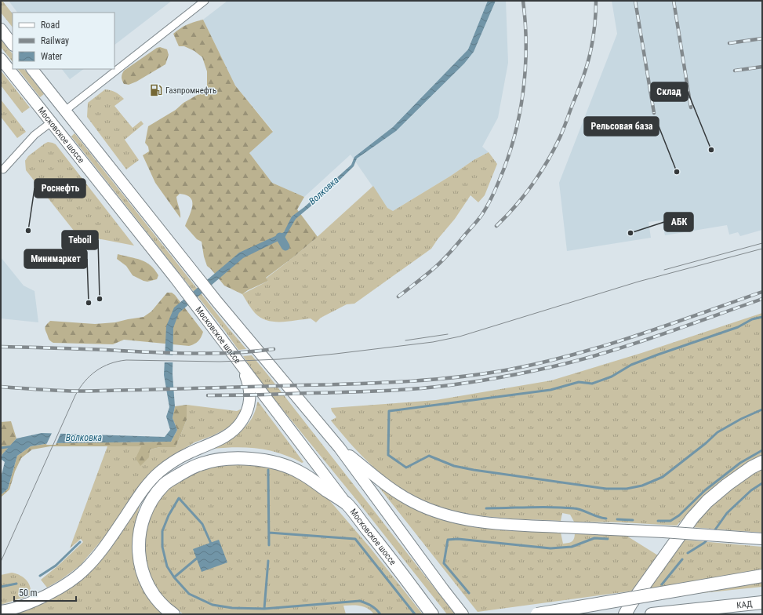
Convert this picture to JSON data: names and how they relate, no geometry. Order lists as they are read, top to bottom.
{
  "streets": {
    "highway": ["Московское шоссе", "КАД"]
  },
  "water": ["Волковка"],
  "places": {
    "fuel station": ["Газпромнефть"],
    "other": [
      "Склад",
      "Рельсовая база",
      "Роснефть",
      "АБК",
      "Teboil",
      "Минимаркет"
    ]
  },
  "legend": ["Road", "Railway", "Water"],
  "scale_bar": "50 m"
}
